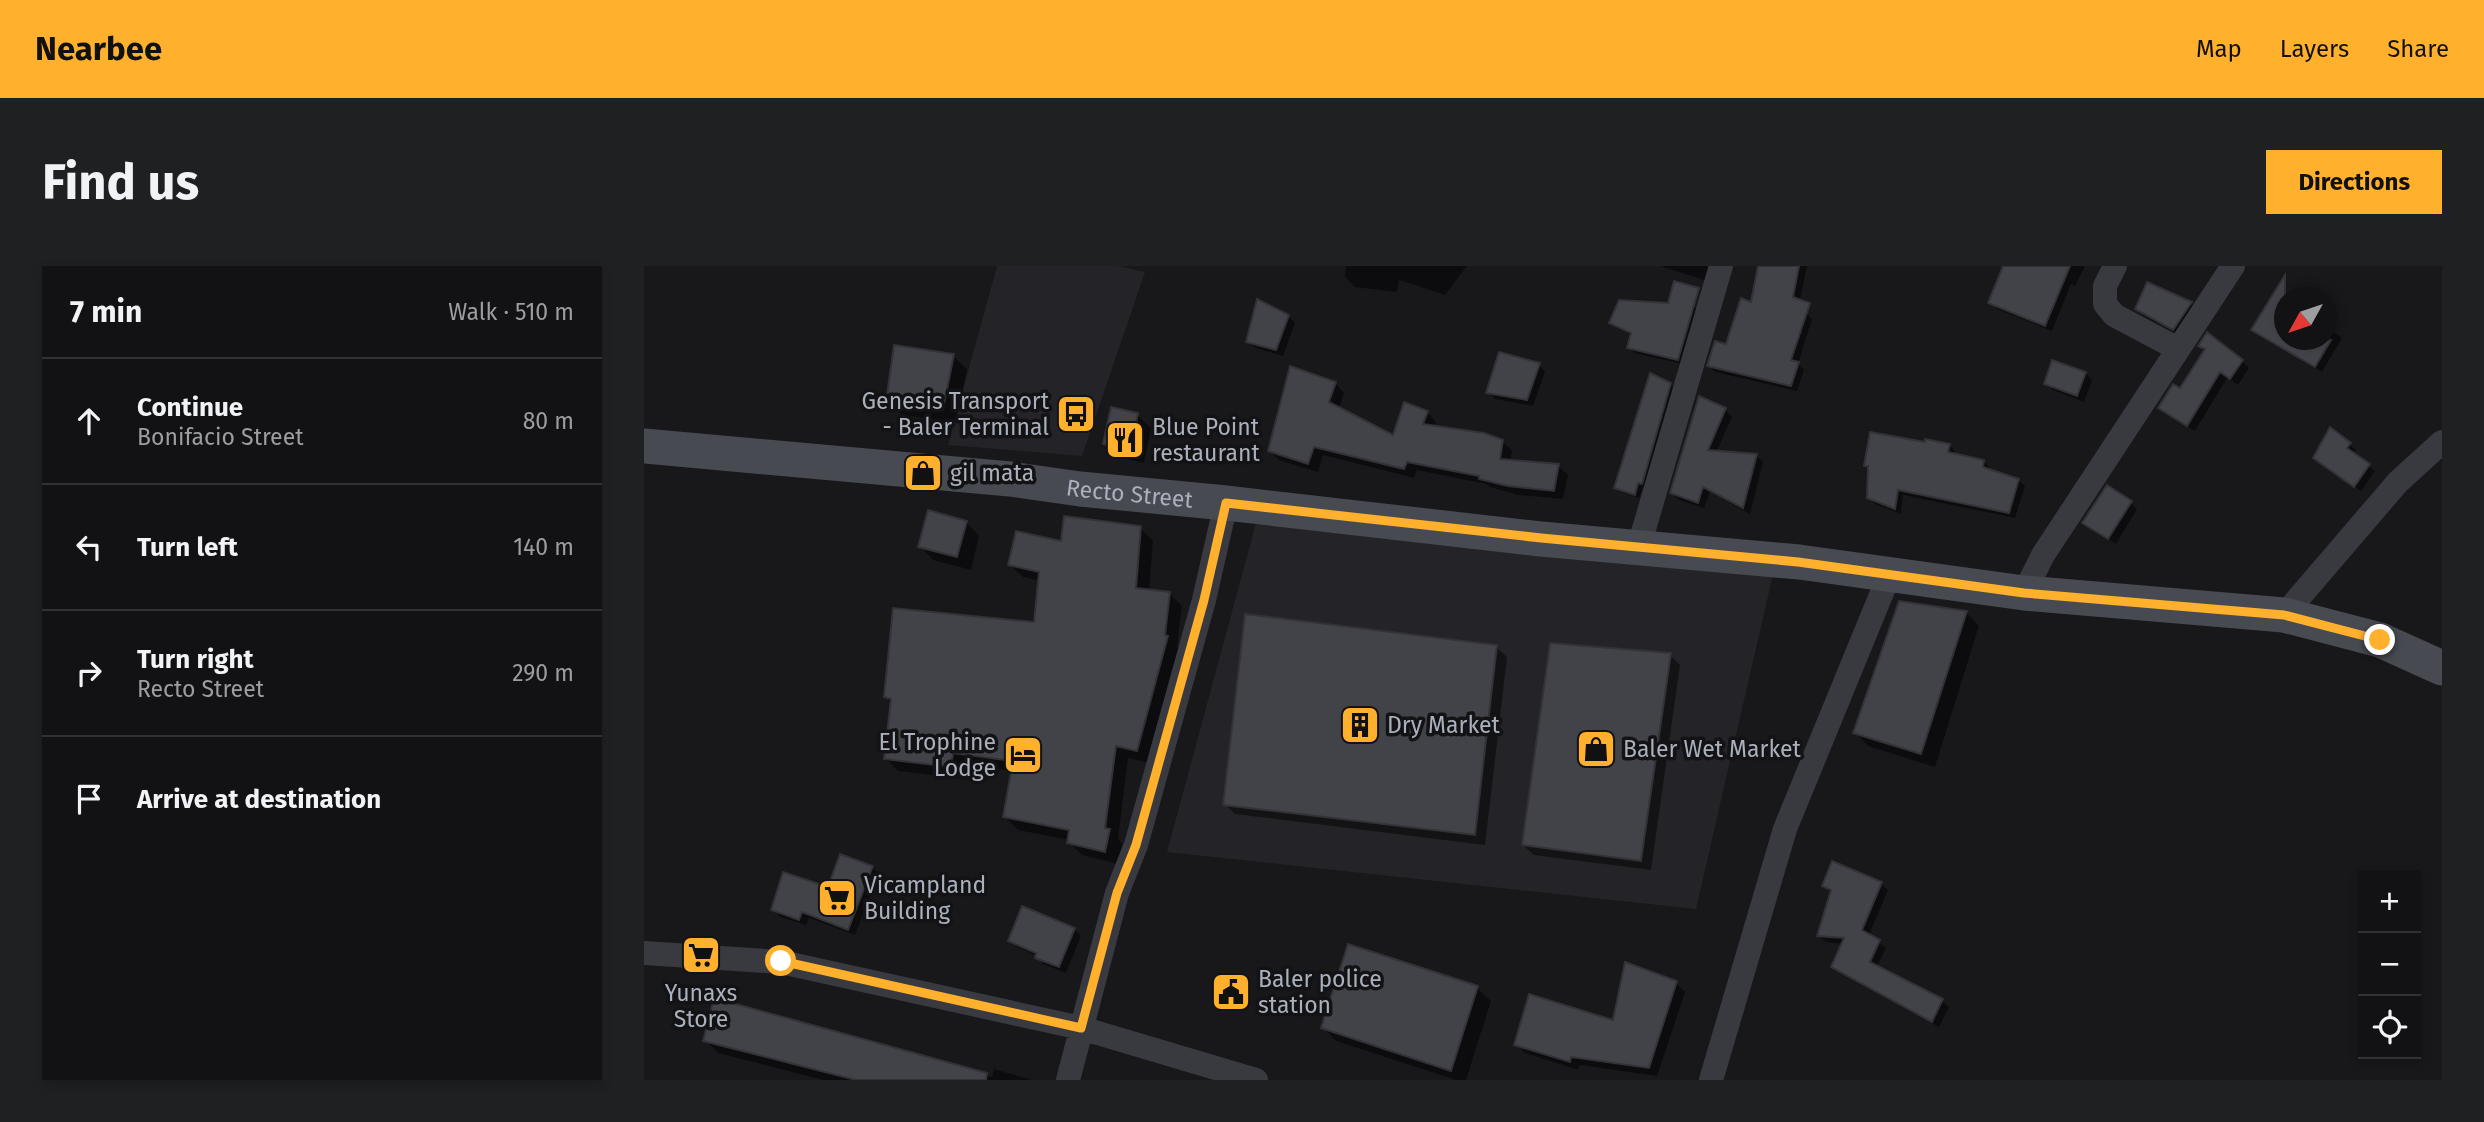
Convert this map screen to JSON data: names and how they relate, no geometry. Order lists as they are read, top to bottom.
{
  "streets": {
    "street": ["Recto Street"]
  },
  "places": {
    "bus stop": ["Genesis Transport - Baler Terminal"],
    "restaurant": ["Blue Point restaurant"],
    "shop": ["gil mata", "Baler Wet Market"],
    "building": ["Dry Market"],
    "hotel": ["El Trophine Lodge"],
    "supermarket": ["Vicampland Building", "Yunaxs Store"],
    "public building": ["Baler police station"]
  },
  "north": "bottom left",
  "page": {
    "header": "Nearbee",
    "nav": ["Map", "Layers", "Share"],
    "buttons": "Directions",
    "title": "Find us",
    "heading": ["7 min", "Walk · 510 m"],
    "list": [
      ["Continue", "Bonifacio Street", "80 m"],
      ["Turn left", "140 m"],
      ["Turn right", "Recto Street", "290 m"],
      "Arrive at destination"
    ],
    "map_buttons": ["+", "−"]
  }
}
